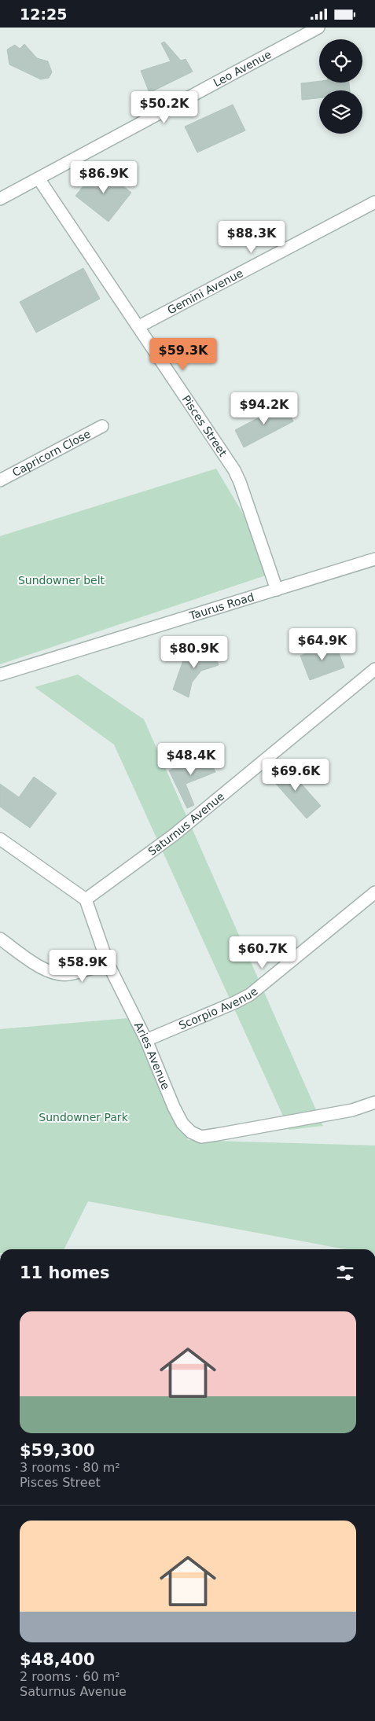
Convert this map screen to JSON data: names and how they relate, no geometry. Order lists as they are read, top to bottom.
{
  "streets": {
    "street": [
      "Leo Avenue",
      "Gemini Avenue",
      "Pisces Street",
      "Capricorn Close",
      "Taurus Road",
      "Saturnus Avenue",
      "Scorpio Avenue",
      "Aries Avenue"
    ]
  },
  "crossings": [
    ["Leo Avenue", "Pisces Street"],
    ["Gemini Avenue", "Pisces Street"],
    ["Pisces Street", "Taurus Road"],
    ["Saturnus Avenue", "Aries Avenue"],
    ["Scorpio Avenue", "Aries Avenue"]
  ],
  "parks": ["Sundowner belt", "Sundowner Park"],
  "page": {
    "status": "12:25",
    "price": [
      "$50.2K",
      "$86.9K",
      "$88.3K",
      "$59.3K",
      "$94.2K",
      "$64.9K",
      "$80.9K",
      "$48.4K",
      "$69.6K",
      "$60.7K",
      "$58.9K"
    ],
    "heading": "11 homes",
    "list": [
      {
        "name": "$59,300",
        "note": "3 rooms · 80 m² · Pisces Street"
      },
      {
        "name": "$48,400",
        "note": "2 rooms · 60 m² · Saturnus Avenue"
      }
    ]
  }
}
